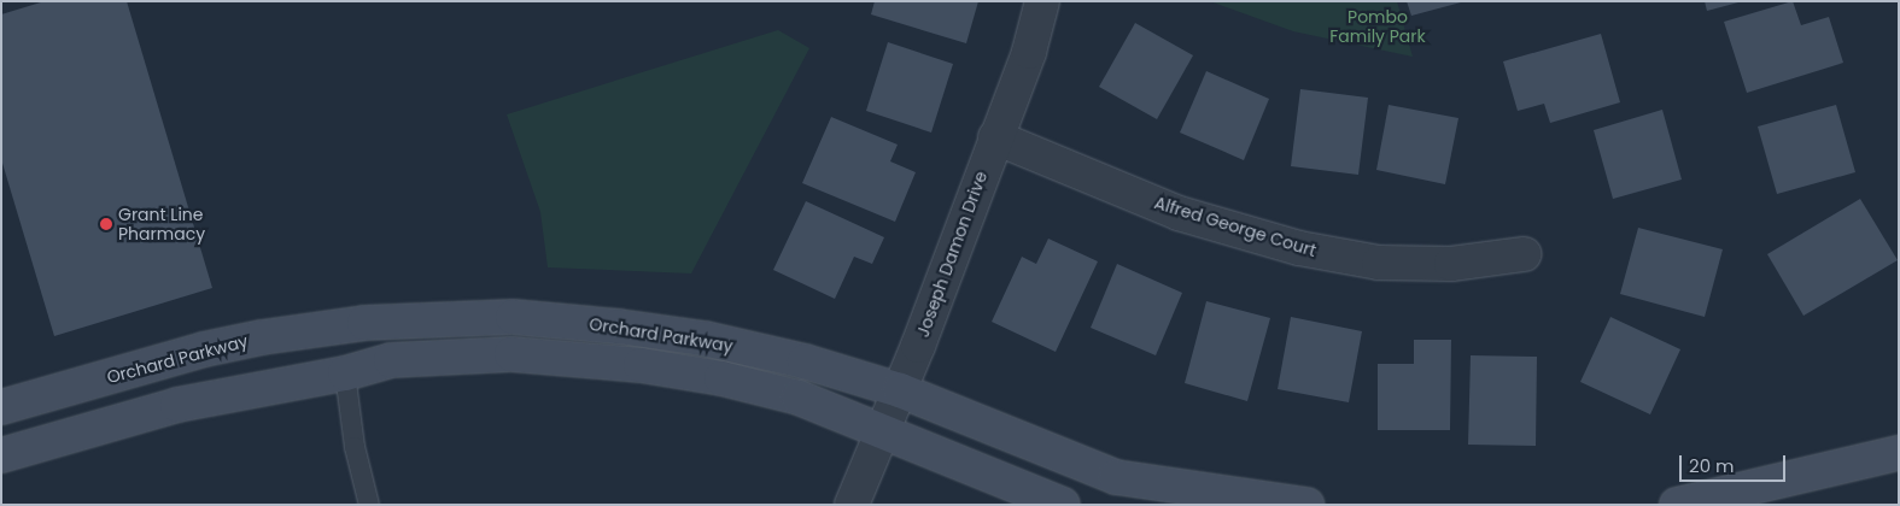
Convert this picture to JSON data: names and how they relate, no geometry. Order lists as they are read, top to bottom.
{
  "streets": {
    "street": ["Alfred George Court", "Joseph Damon Drive", "Orchard Parkway"]
  },
  "crossings": [
    ["Alfred George Court", "Joseph Damon Drive"],
    ["Joseph Damon Drive", "Orchard Parkway"]
  ],
  "parks": ["Pombo Family Park"],
  "places": ["Grant Line Pharmacy"],
  "scale_bar": "20 m"
}
